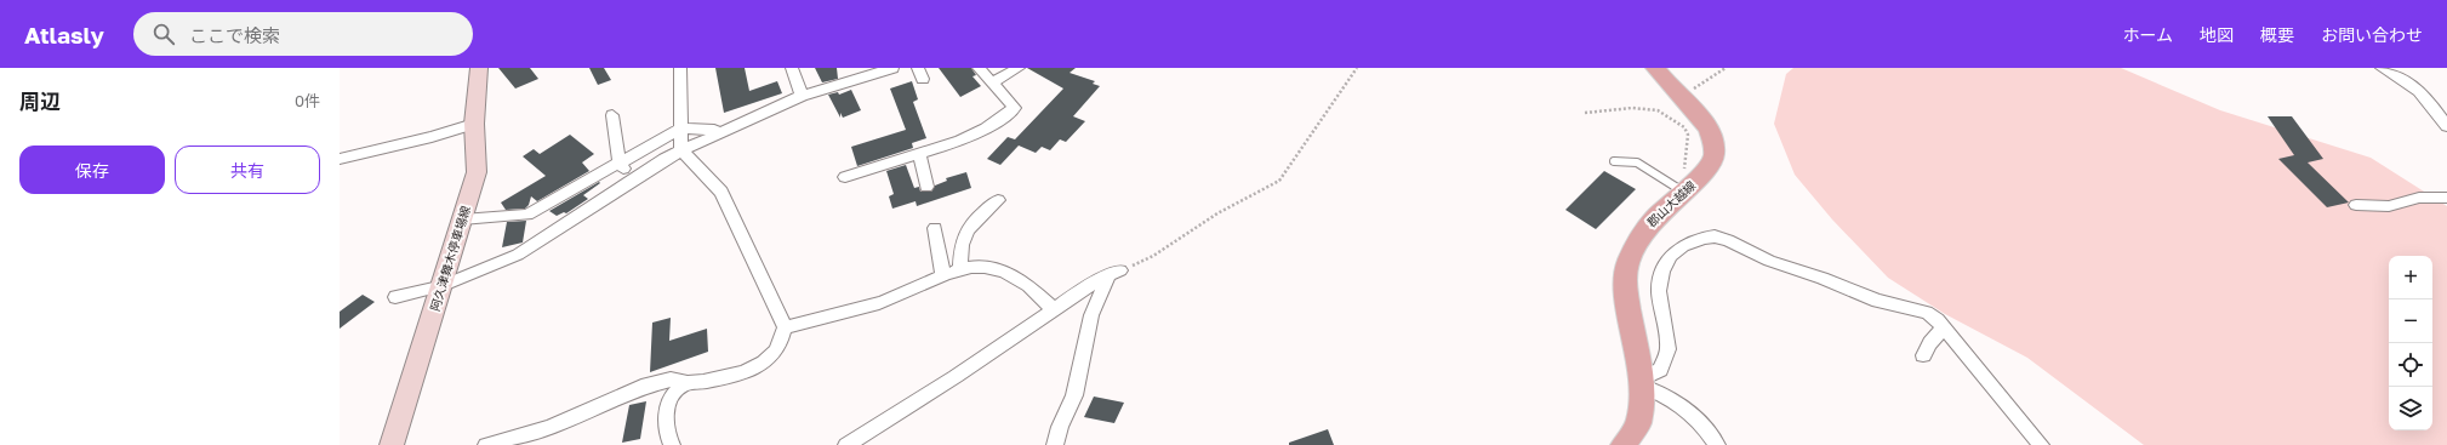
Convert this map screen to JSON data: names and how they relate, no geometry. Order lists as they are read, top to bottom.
{
  "streets": {
    "main road": ["郡山大越線", "阿久津舞木停車場線"]
  },
  "page": {
    "header": "Atlasly",
    "search": "ここで検索",
    "nav": [
      "ホーム",
      "地図",
      "概要",
      "お問い合わせ"
    ],
    "heading": ["周辺", "0件"],
    "buttons": ["保存", "共有"],
    "map_buttons": ["+", "−"]
  }
}
